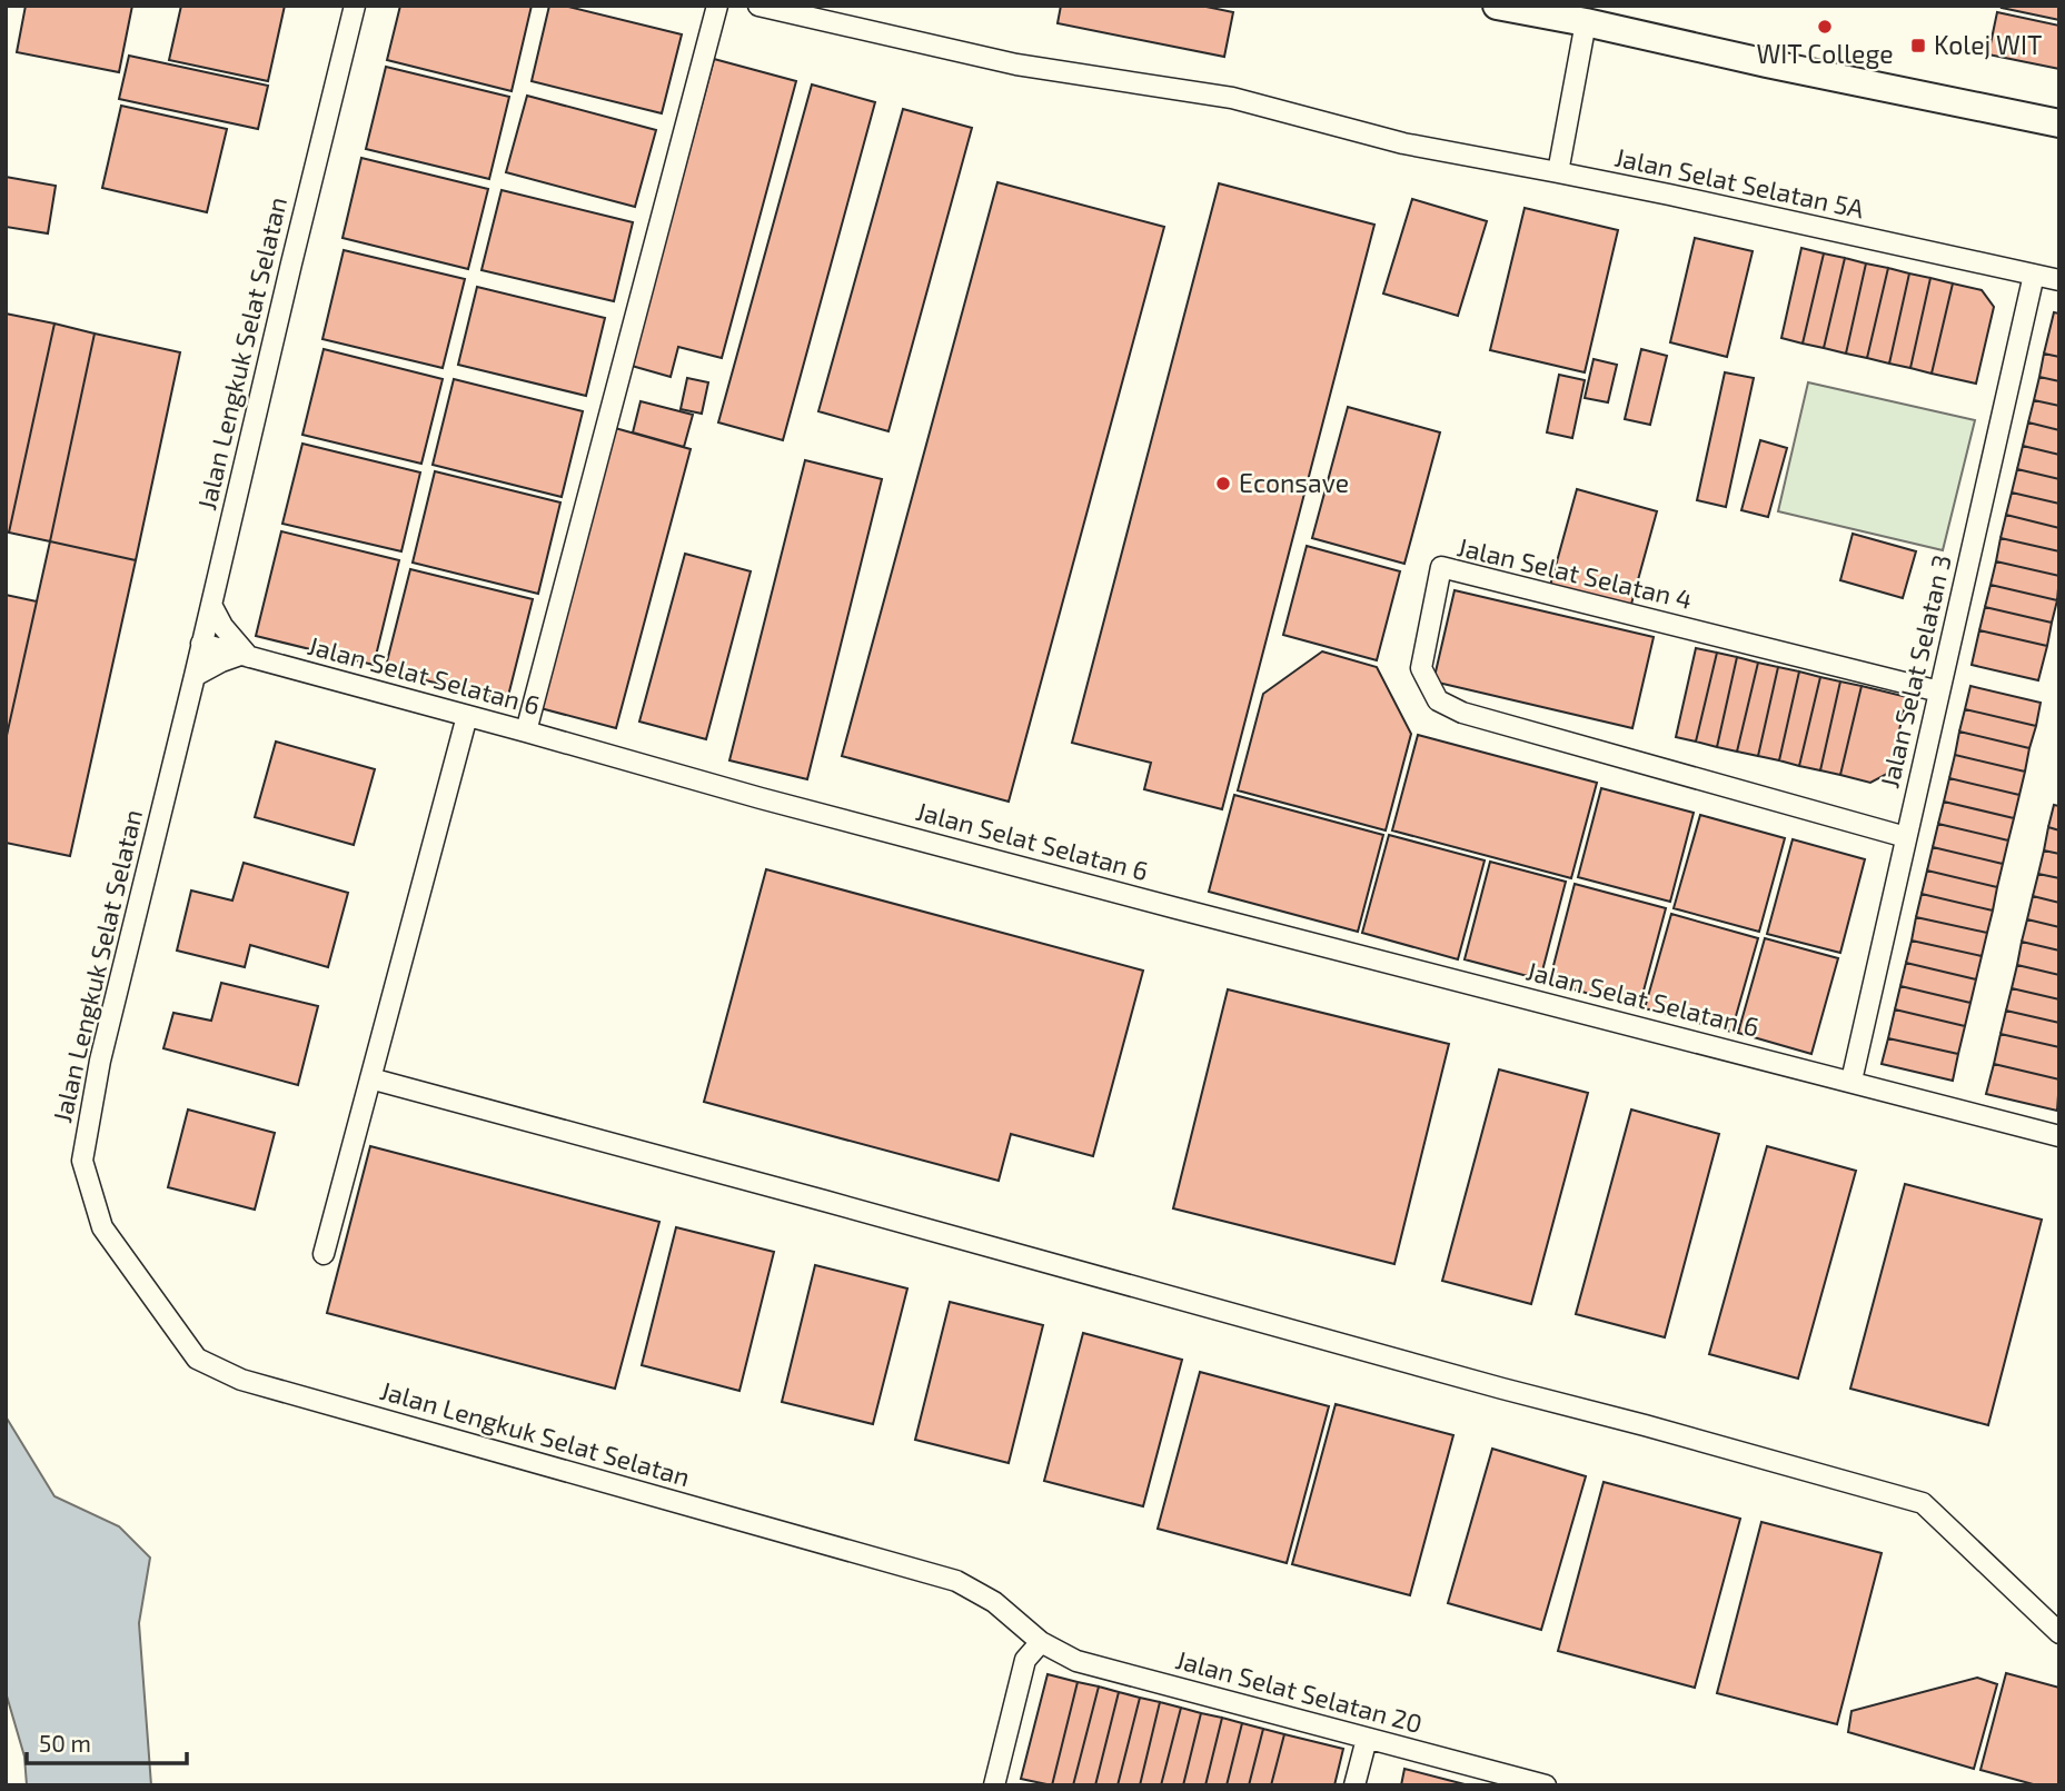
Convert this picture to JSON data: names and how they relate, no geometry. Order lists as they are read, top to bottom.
{
  "streets": {
    "street": [
      "Jalan Selat Selatan 5A",
      "Jalan Lengkuk Selat Selatan",
      "Jalan Selat Selatan 4",
      "Jalan Selat Selatan 3",
      "Jalan Selat Selatan 6",
      "Jalan Selat Selatan 20"
    ]
  },
  "crossings": [
    ["Jalan Selat Selatan 5A", "Jalan Selat Selatan 3"],
    ["Jalan Lengkuk Selat Selatan", "Jalan Selat Selatan 6"],
    ["Jalan Lengkuk Selat Selatan", "Jalan Selat Selatan 20"],
    ["Jalan Selat Selatan 4", "Jalan Selat Selatan 3"],
    ["Jalan Selat Selatan 3", "Jalan Selat Selatan 6"]
  ],
  "places": {
    "other": ["WIT College", "Econsave"],
    "transit": ["Kolej WIT"]
  },
  "scale_bar": "50 m"
}
